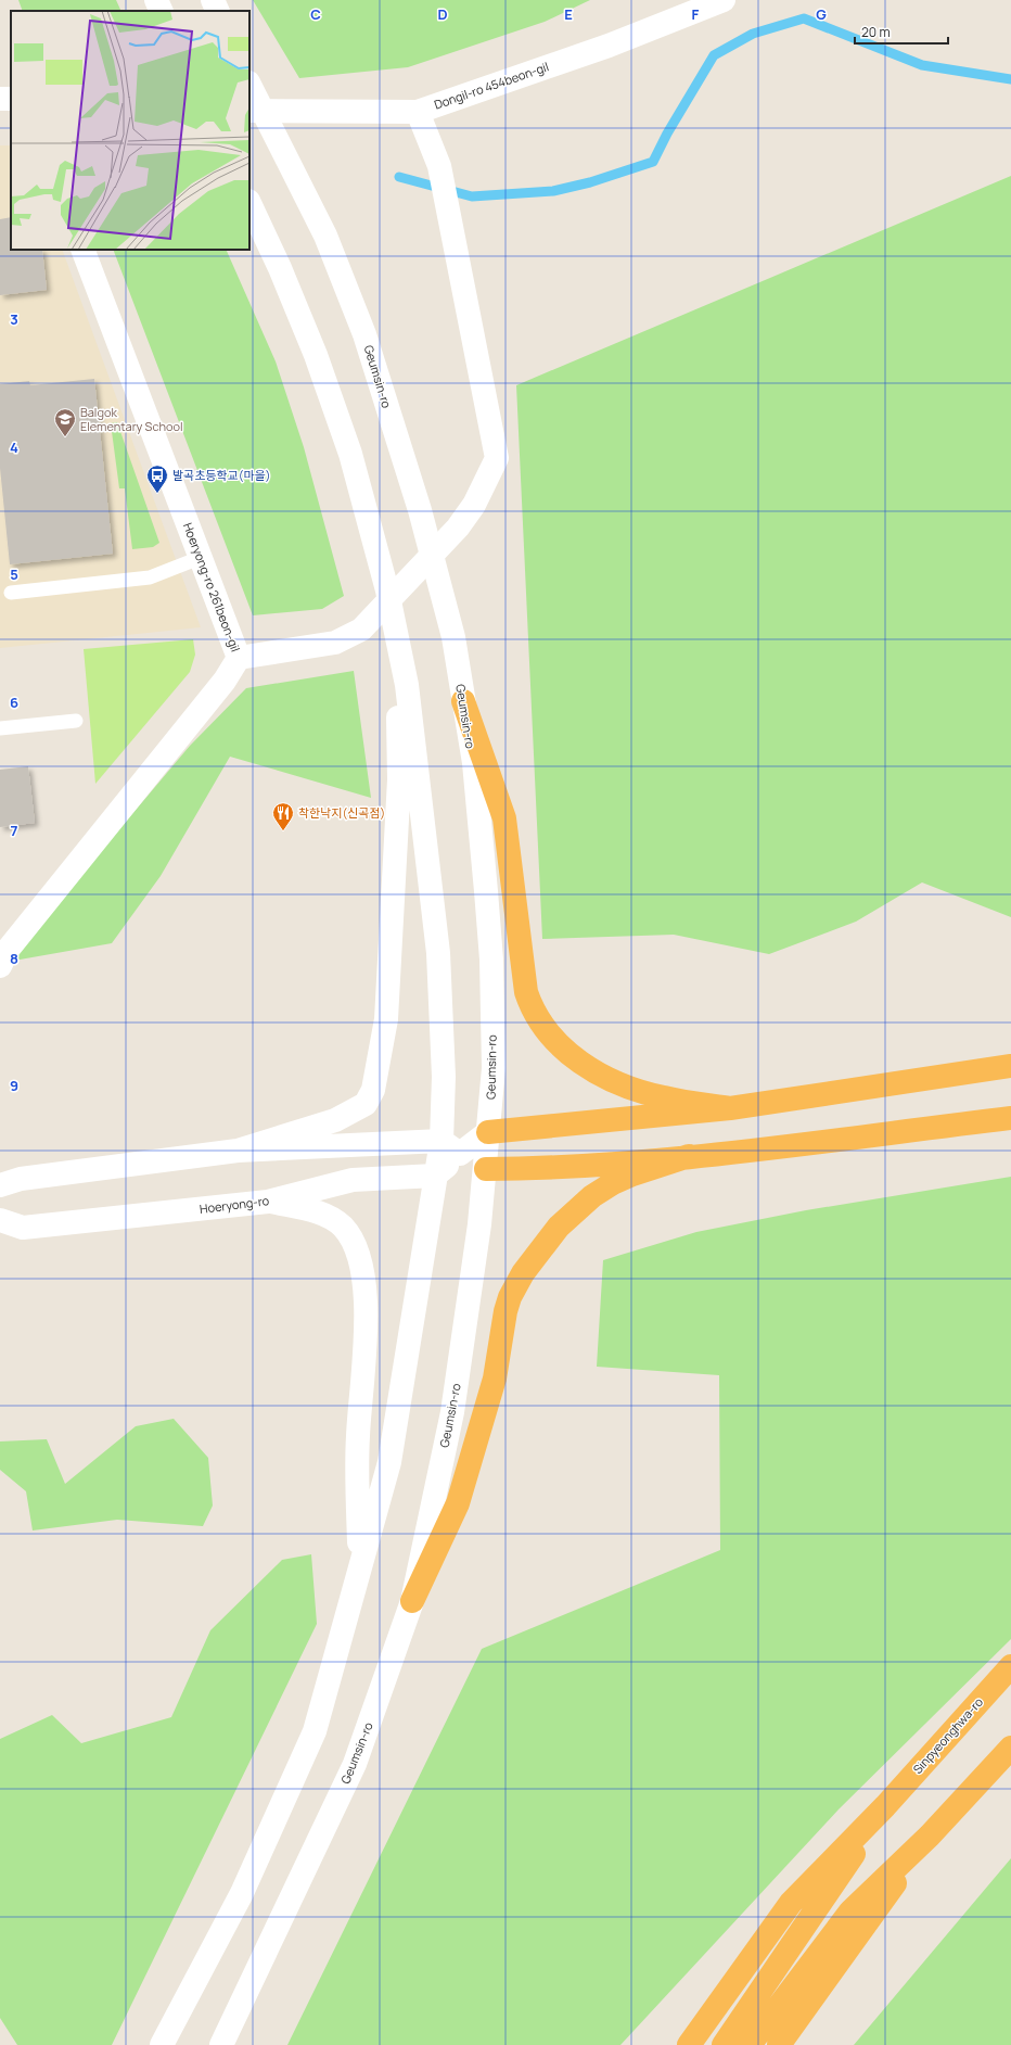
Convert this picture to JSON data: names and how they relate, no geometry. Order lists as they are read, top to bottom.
{
  "streets": {
    "highway": ["Sinpyeonghwa-ro"],
    "street": [
      "Dongil-ro 454beon-gil",
      "Geumsin-ro",
      "Hoeryong-ro 261beon-gil",
      "Hoeryong-ro"
    ]
  },
  "places": {
    "school or university": ["Balgok Elementary School"],
    "bus stop": ["발곡초등학교(마을)"],
    "restaurant": ["착한낙지(신곡점)"]
  },
  "scale_bar": "20 m",
  "grid": {
    "columns": [
      "C",
      "D",
      "E",
      "F",
      "G"
    ],
    "rows": [
      "3",
      "4",
      "5",
      "6",
      "7",
      "8",
      "9"
    ]
  }
}
